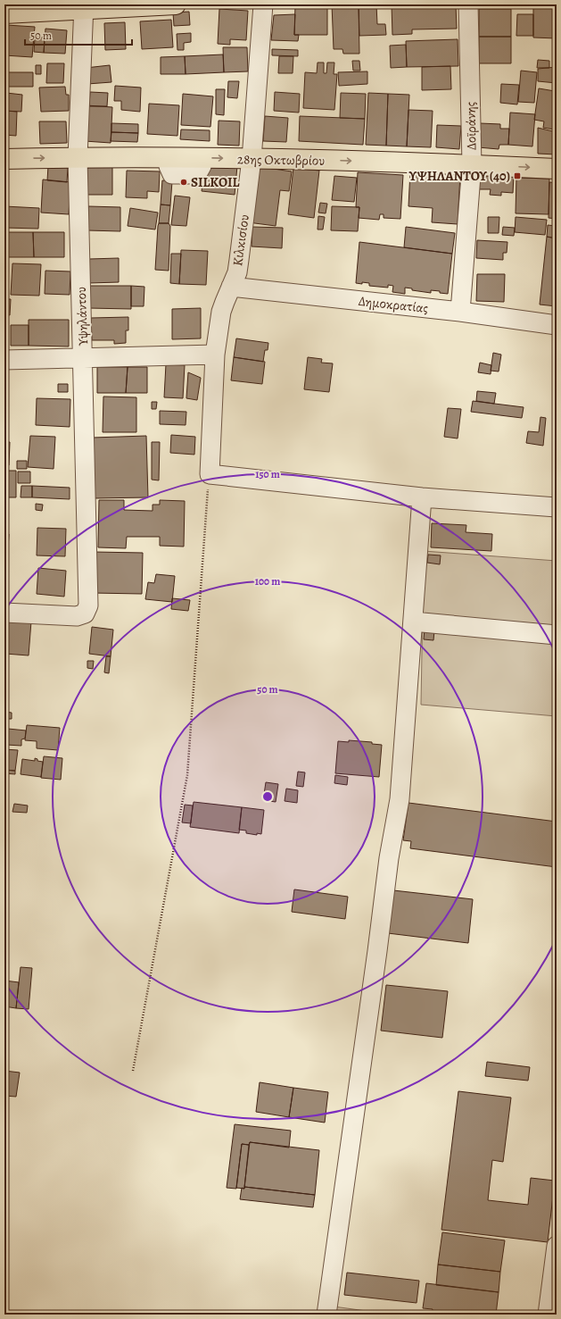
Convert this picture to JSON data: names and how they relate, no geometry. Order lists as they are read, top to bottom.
{
  "streets": {
    "main road": ["28ης Οκτωβρίου"],
    "street": [
      "Δοϊράνης",
      "Κιλκισίου",
      "Δημοκρατίας",
      "Υψηλάντου"
    ]
  },
  "crossings": [
    ["Δοϊράνης", "28ης Οκτωβρίου"],
    ["Δοϊράνης", "Δημοκρατίας"],
    ["28ης Οκτωβρίου", "Κιλκισίου"],
    ["28ης Οκτωβρίου", "Υψηλάντου"],
    ["Κιλκισίου", "Δημοκρατίας"]
  ],
  "places": {
    "transit": ["ΥΨΗΛΑΝΤΟΥ (40)"],
    "other": ["SILKOIL"]
  },
  "scale_bar": "50 m",
  "rings": ["150 m", "100 m", "50 m"]
}
